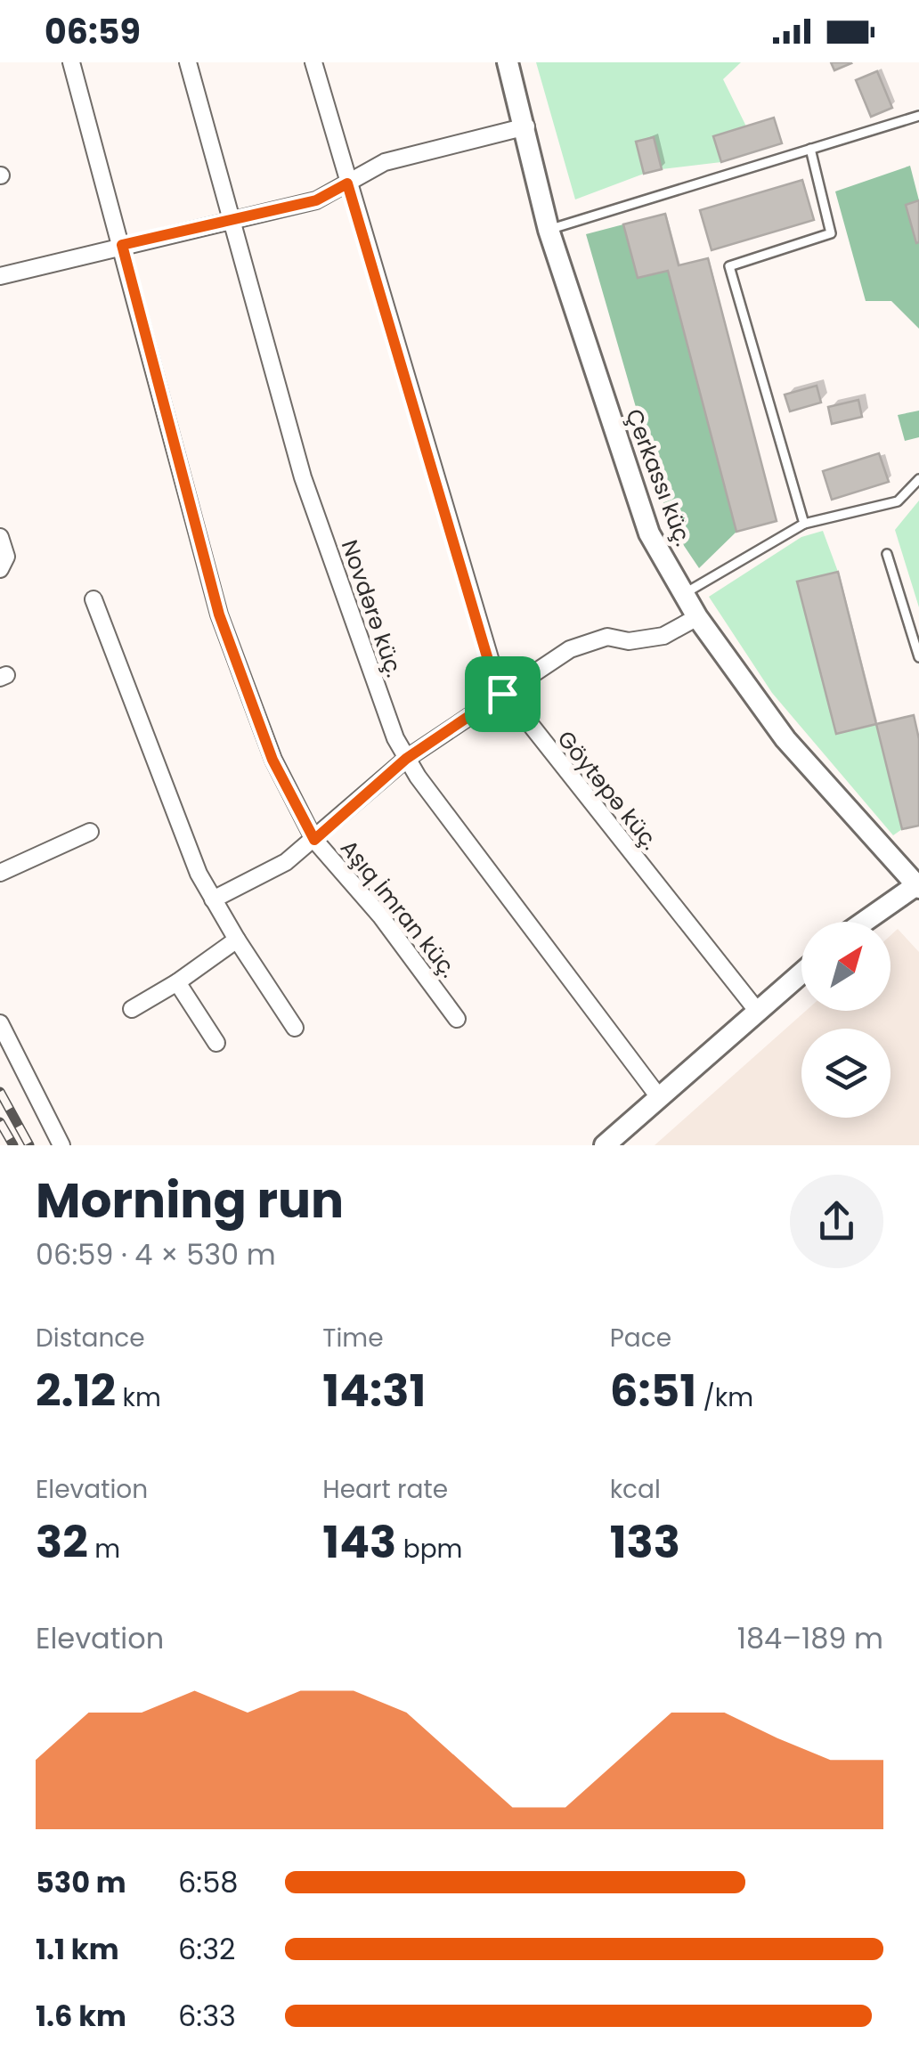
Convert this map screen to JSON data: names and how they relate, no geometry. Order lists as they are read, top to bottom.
{
  "streets": {
    "street": [
      "Çerkassı küç.",
      "Novdərə küç.",
      "Göytəpə küç.",
      "Aşıq İmran küç."
    ]
  },
  "north": "top right",
  "page": {
    "status": "06:59",
    "heading": ["Morning run", "06:59 · 4 × 530 m"],
    "stats": [
      ["Distance", "2.12 km"],
      ["Time", "14:31"],
      ["Pace", "6:51 /km"],
      ["Elevation", "32 m"],
      ["Heart rate", "143 bpm"],
      ["kcal", "133"]
    ],
    "chart": ["Elevation", "184–189 m"],
    "list": [
      {
        "name": "530 m",
        "note": "6:58"
      },
      {
        "name": "1.1 km",
        "note": "6:32"
      },
      {
        "name": "1.6 km",
        "note": "6:33"
      }
    ]
  }
}
